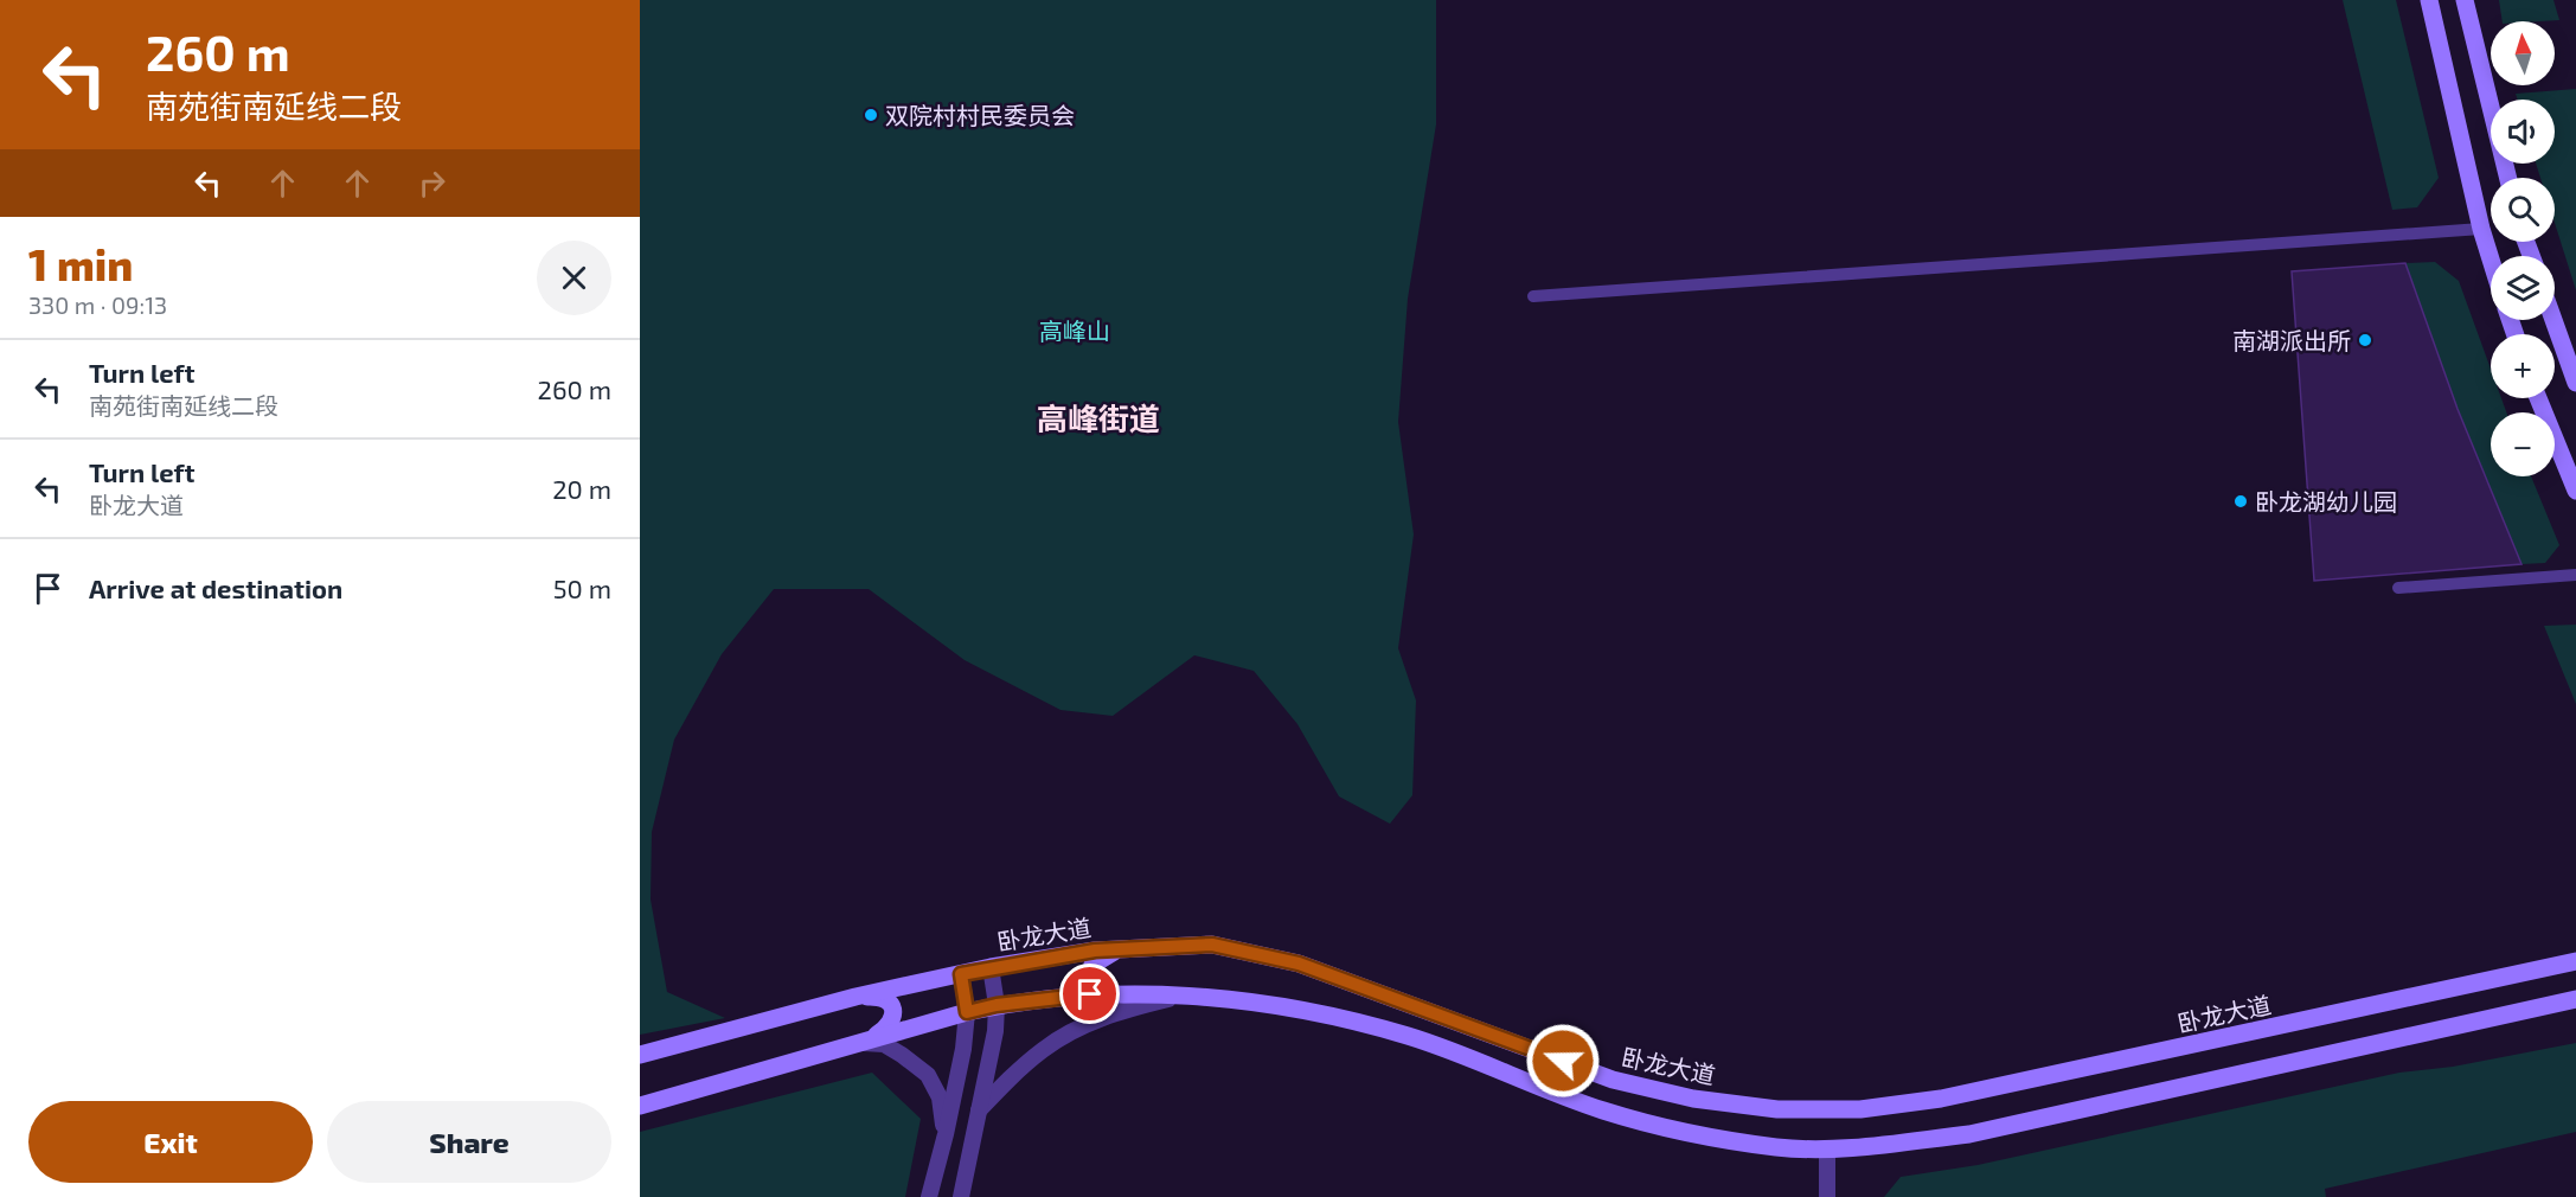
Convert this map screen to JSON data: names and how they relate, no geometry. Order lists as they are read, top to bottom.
{
  "streets": {
    "main road": ["卧龙大道"]
  },
  "districts": ["高峰街道"],
  "parks": ["高峰山"],
  "places": ["双院村村民委员会", "南湖派出所", "卧龙湖幼儿园"],
  "north": "top",
  "page": {
    "turn": ["260 m", "南苑街南延线二段"],
    "map_buttons": ["+", "−"],
    "heading": ["1 min", "330 m · 09:13"],
    "list": [
      {
        "name": "Turn left",
        "note": "南苑街南延线二段",
        "value": "260 m"
      },
      {
        "name": "Turn left",
        "note": "卧龙大道",
        "value": "20 m"
      },
      {
        "name": "Arrive at destination",
        "value": "50 m"
      }
    ],
    "buttons": ["Exit", "Share"]
  }
}
